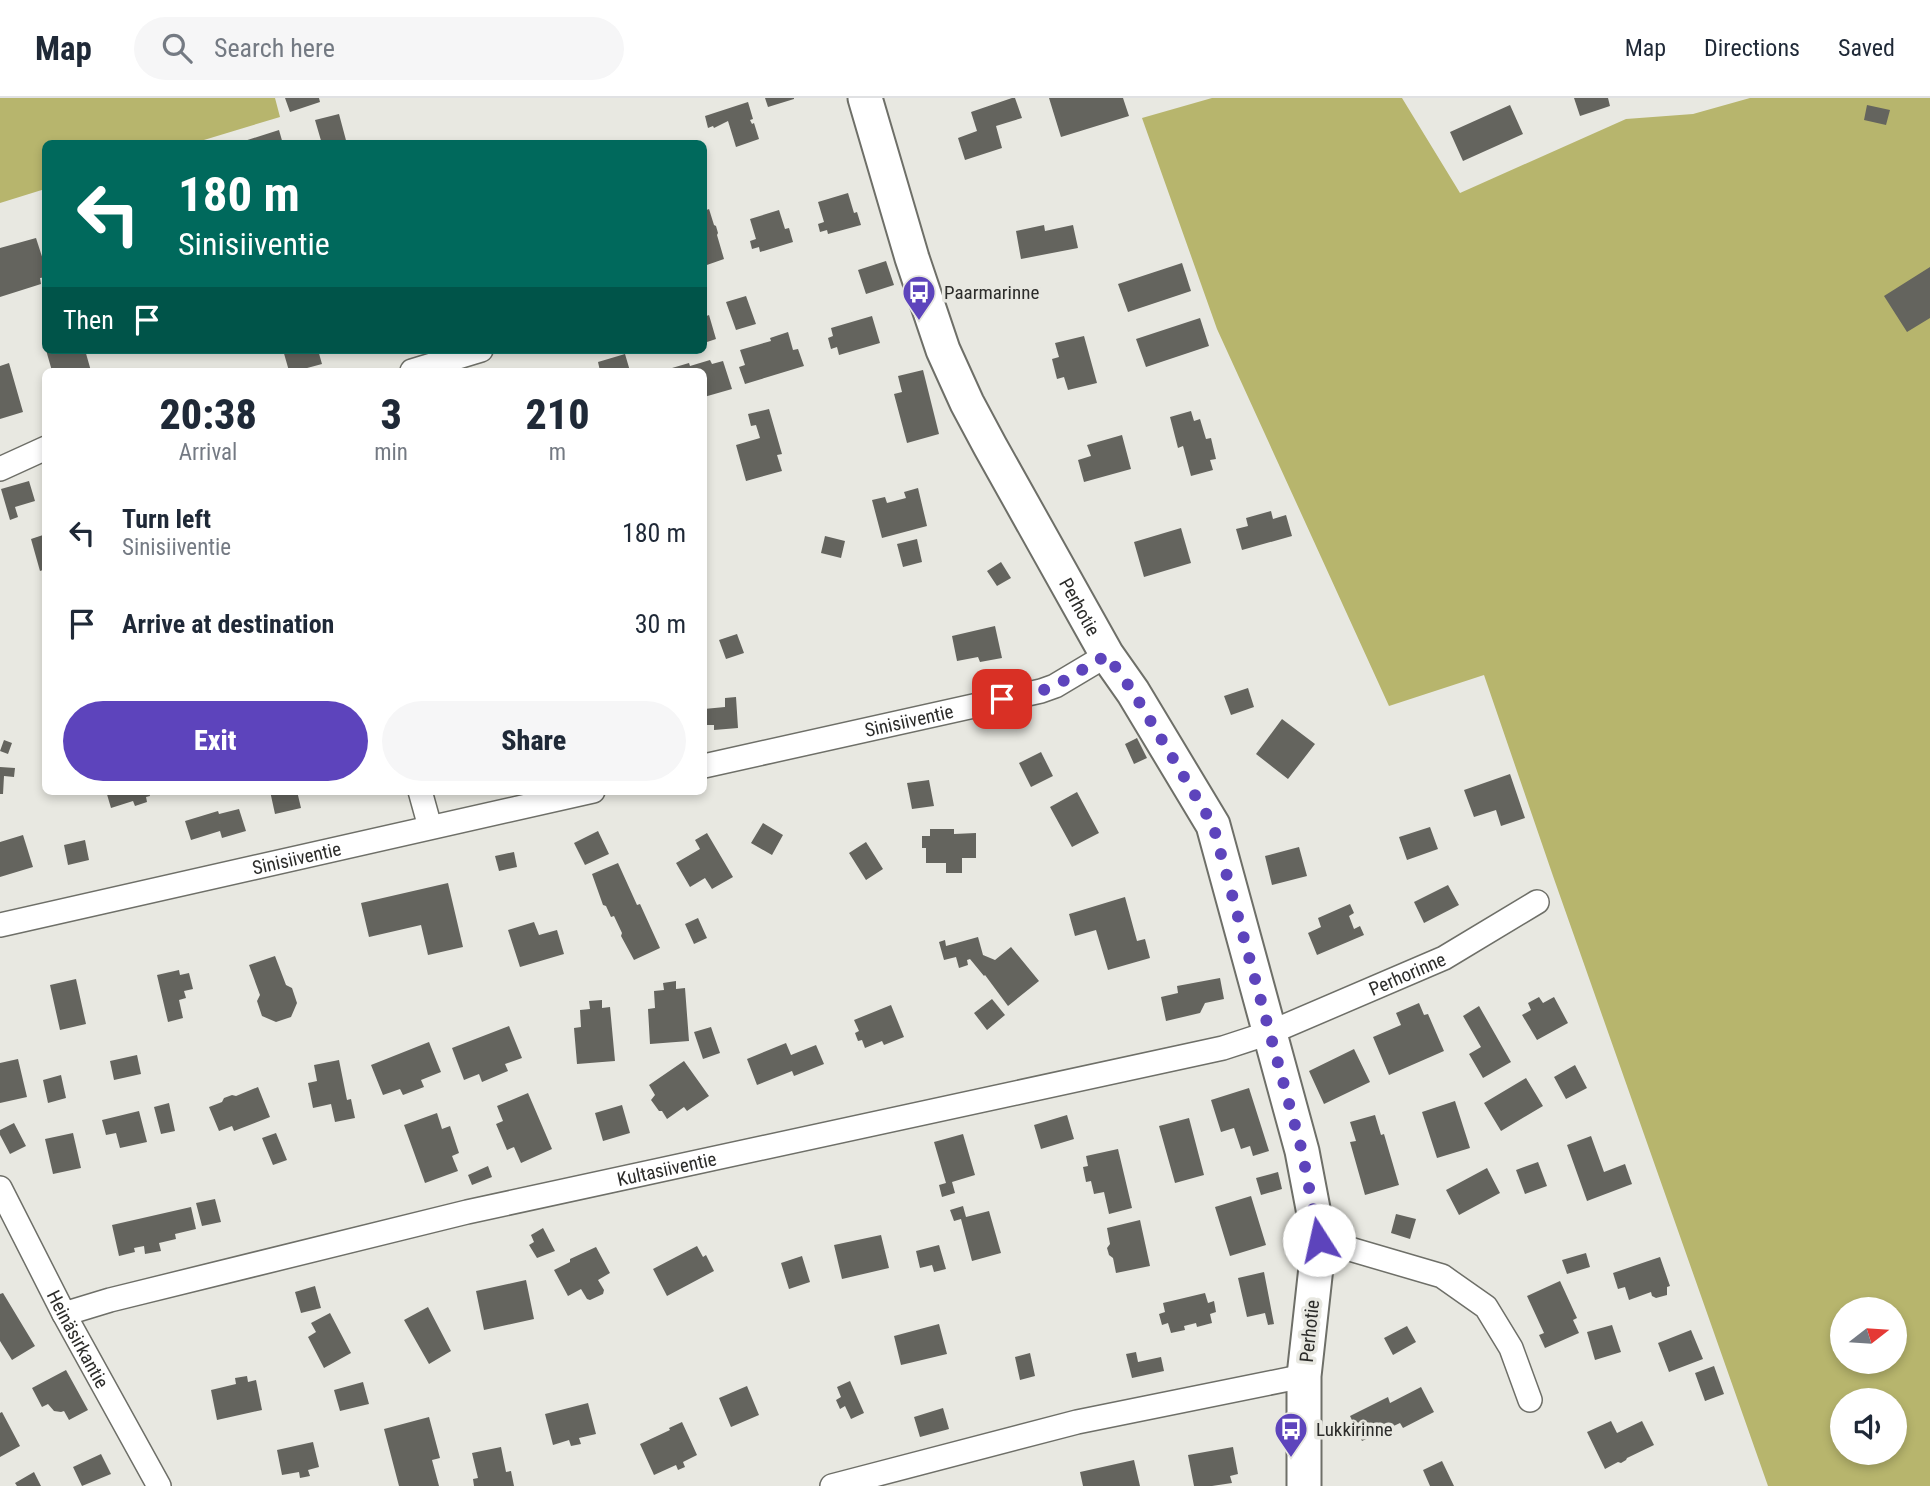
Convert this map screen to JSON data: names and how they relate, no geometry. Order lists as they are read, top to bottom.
{
  "streets": {
    "street": [
      "Perhotie",
      "Sinisiiventie",
      "Perhorinne",
      "Kultasiiventie",
      "Heinäsirkantie"
    ]
  },
  "crossings": [
    ["Perhotie", "Sinisiiventie"],
    ["Perhotie", "Perhorinne"],
    ["Perhotie", "Kultasiiventie"],
    ["Perhorinne", "Kultasiiventie"],
    ["Kultasiiventie", "Heinäsirkantie"]
  ],
  "places": {
    "bus stop": ["Paarmarinne", "Lukkirinne"]
  },
  "north": "right",
  "page": {
    "header": "Map",
    "search": "Search here",
    "nav": ["Map", "Directions", "Saved"],
    "turn": ["180 m", "Sinisiiventie"],
    "then": "Then",
    "eta": [
      "20:38",
      "Arrival",
      "3",
      "min",
      "210",
      "m"
    ],
    "list": [
      {
        "name": "Turn left",
        "note": "Sinisiiventie",
        "value": "180 m"
      },
      {
        "name": "Arrive at destination",
        "value": "30 m"
      }
    ],
    "buttons": ["Exit", "Share"]
  }
}
